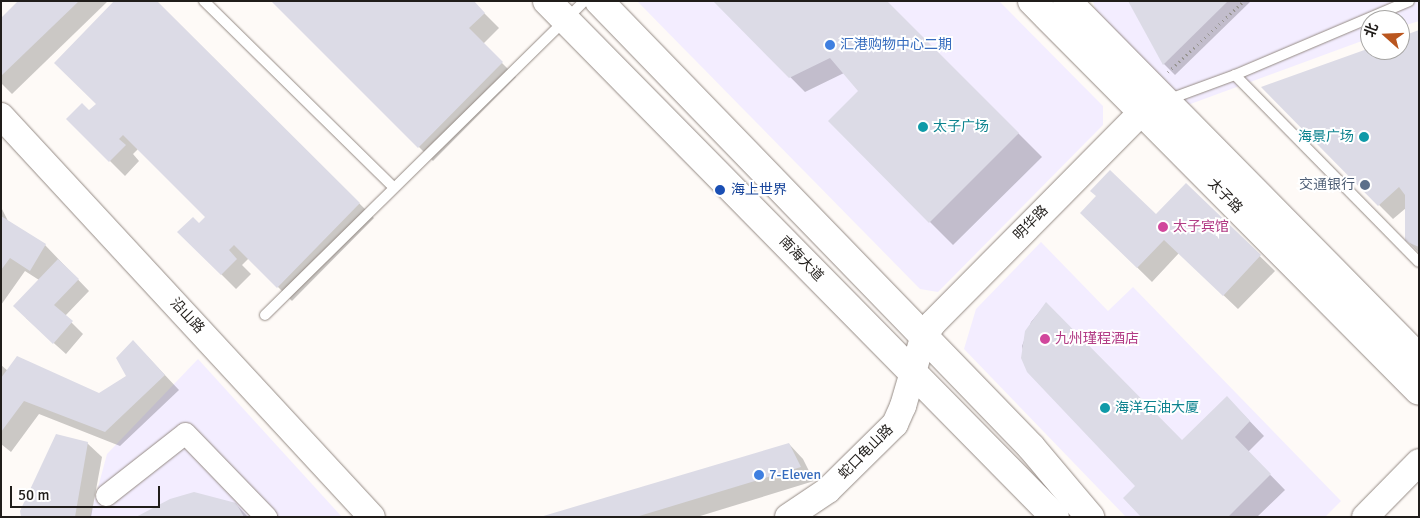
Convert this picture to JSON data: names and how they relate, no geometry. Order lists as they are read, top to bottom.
{
  "streets": {
    "main road": ["太子路", "南海大道"],
    "street": ["明华路", "沿山路", "蛇口龟山路"]
  },
  "crossings": [
    ["太子路", "明华路"],
    ["明华路", "蛇口龟山路"],
    ["南海大道", "蛇口龟山路"]
  ],
  "places": [
    "汇港购物中心二期",
    "太子广场",
    "海景广场",
    "交通银行",
    "海上世界",
    "太子宾馆",
    "九州瑾程酒店",
    "海洋石油大厦",
    "7-Eleven"
  ],
  "scale_bar": "50 m",
  "north": "left"
}
